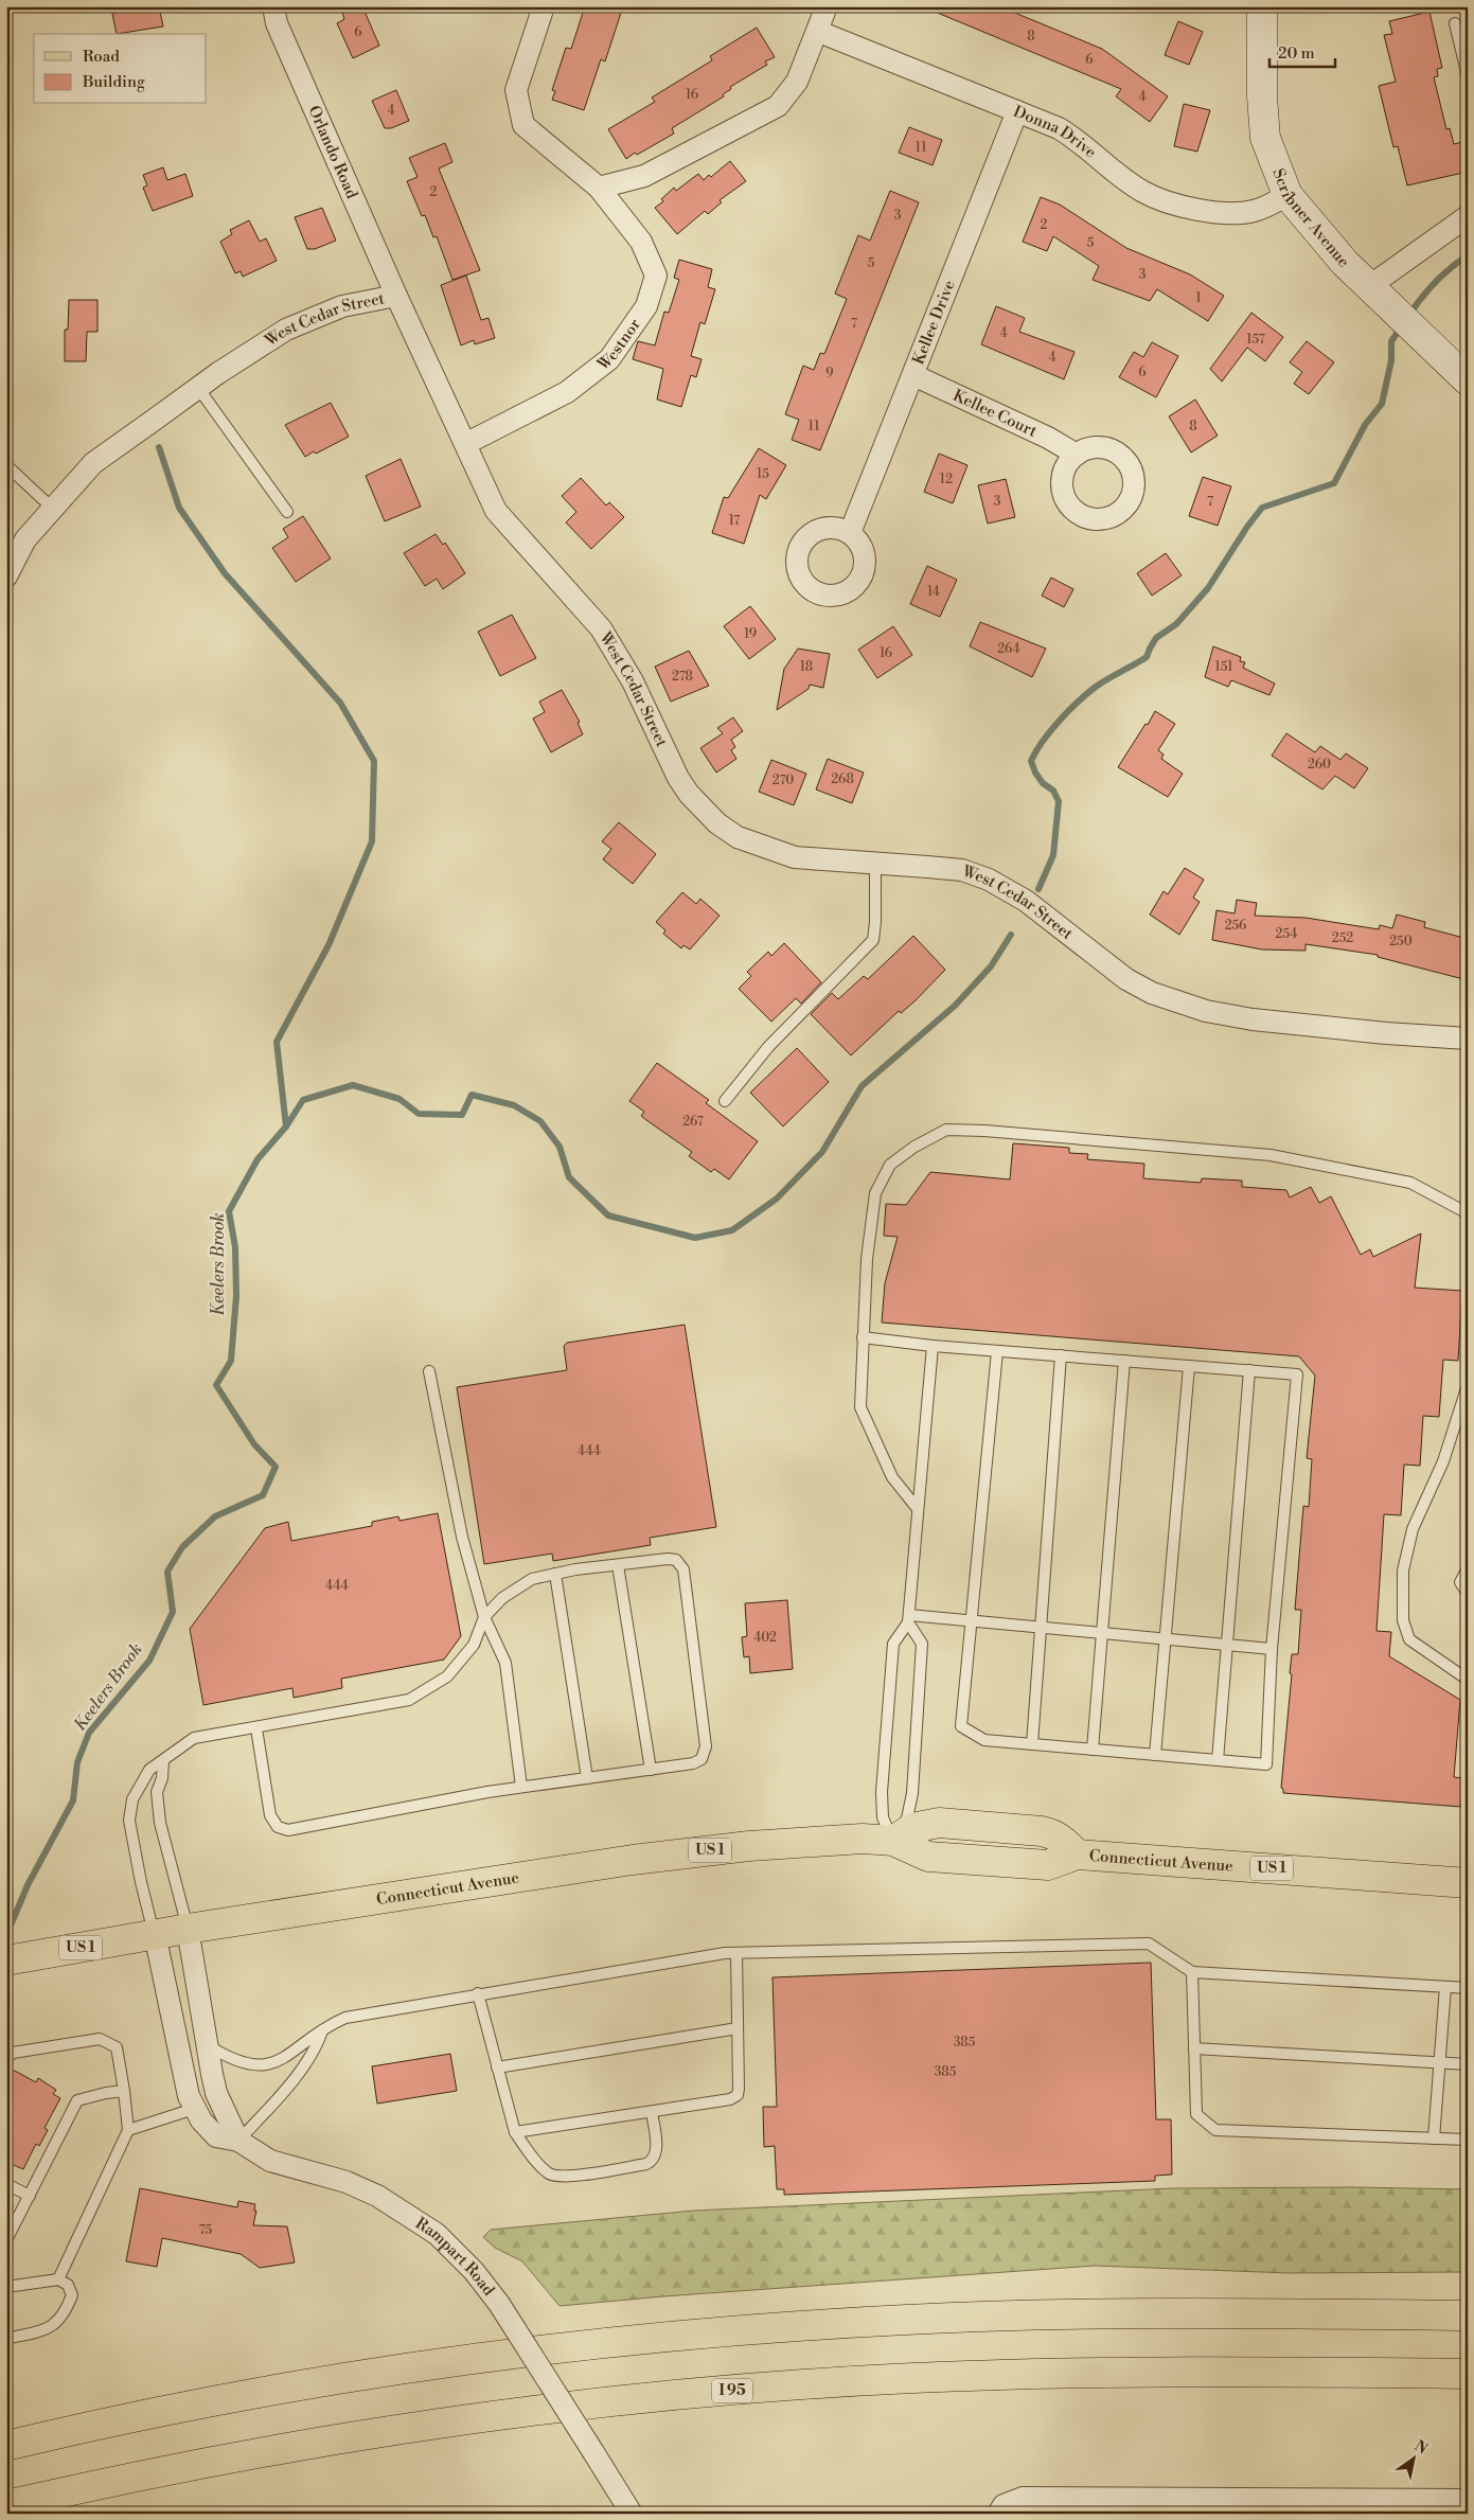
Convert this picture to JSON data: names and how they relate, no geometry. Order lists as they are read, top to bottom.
{
  "streets": {
    "main road": ["US 1", "Connecticut Avenue", "I 95"],
    "street": [
      "Donna Drive",
      "Orlando Road",
      "Scribner Avenue",
      "West Cedar Street",
      "Kellee Drive",
      "Westnor",
      "Kellee Court",
      "Rampart Road"
    ]
  },
  "crossings": [
    ["Donna Drive", "Scribner Avenue"],
    ["Donna Drive", "Kellee Drive"],
    ["Orlando Road", "West Cedar Street"],
    ["West Cedar Street", "Westnor"],
    ["Kellee Drive", "Kellee Court"],
    ["Connecticut Avenue", "Rampart Road"]
  ],
  "water": ["Keelers Brook"],
  "house_numbers": [
    "6",
    "8",
    "6",
    "16",
    "4",
    "4",
    "11",
    "2",
    "3",
    "2",
    "5",
    "5",
    "3",
    "1",
    "7",
    "4",
    "157",
    "4",
    "6",
    "9",
    "11",
    "8",
    "15",
    "12",
    "3",
    "7",
    "17",
    "14",
    "19",
    "264",
    "16",
    "18",
    "151",
    "278",
    "260",
    "268",
    "270",
    "256",
    "254",
    "252",
    "250",
    "267",
    "444",
    "444",
    "402",
    "385",
    "385",
    "75"
  ],
  "legend": ["Road", "Building"],
  "scale_bar": "20 m",
  "north": "top right"
}
